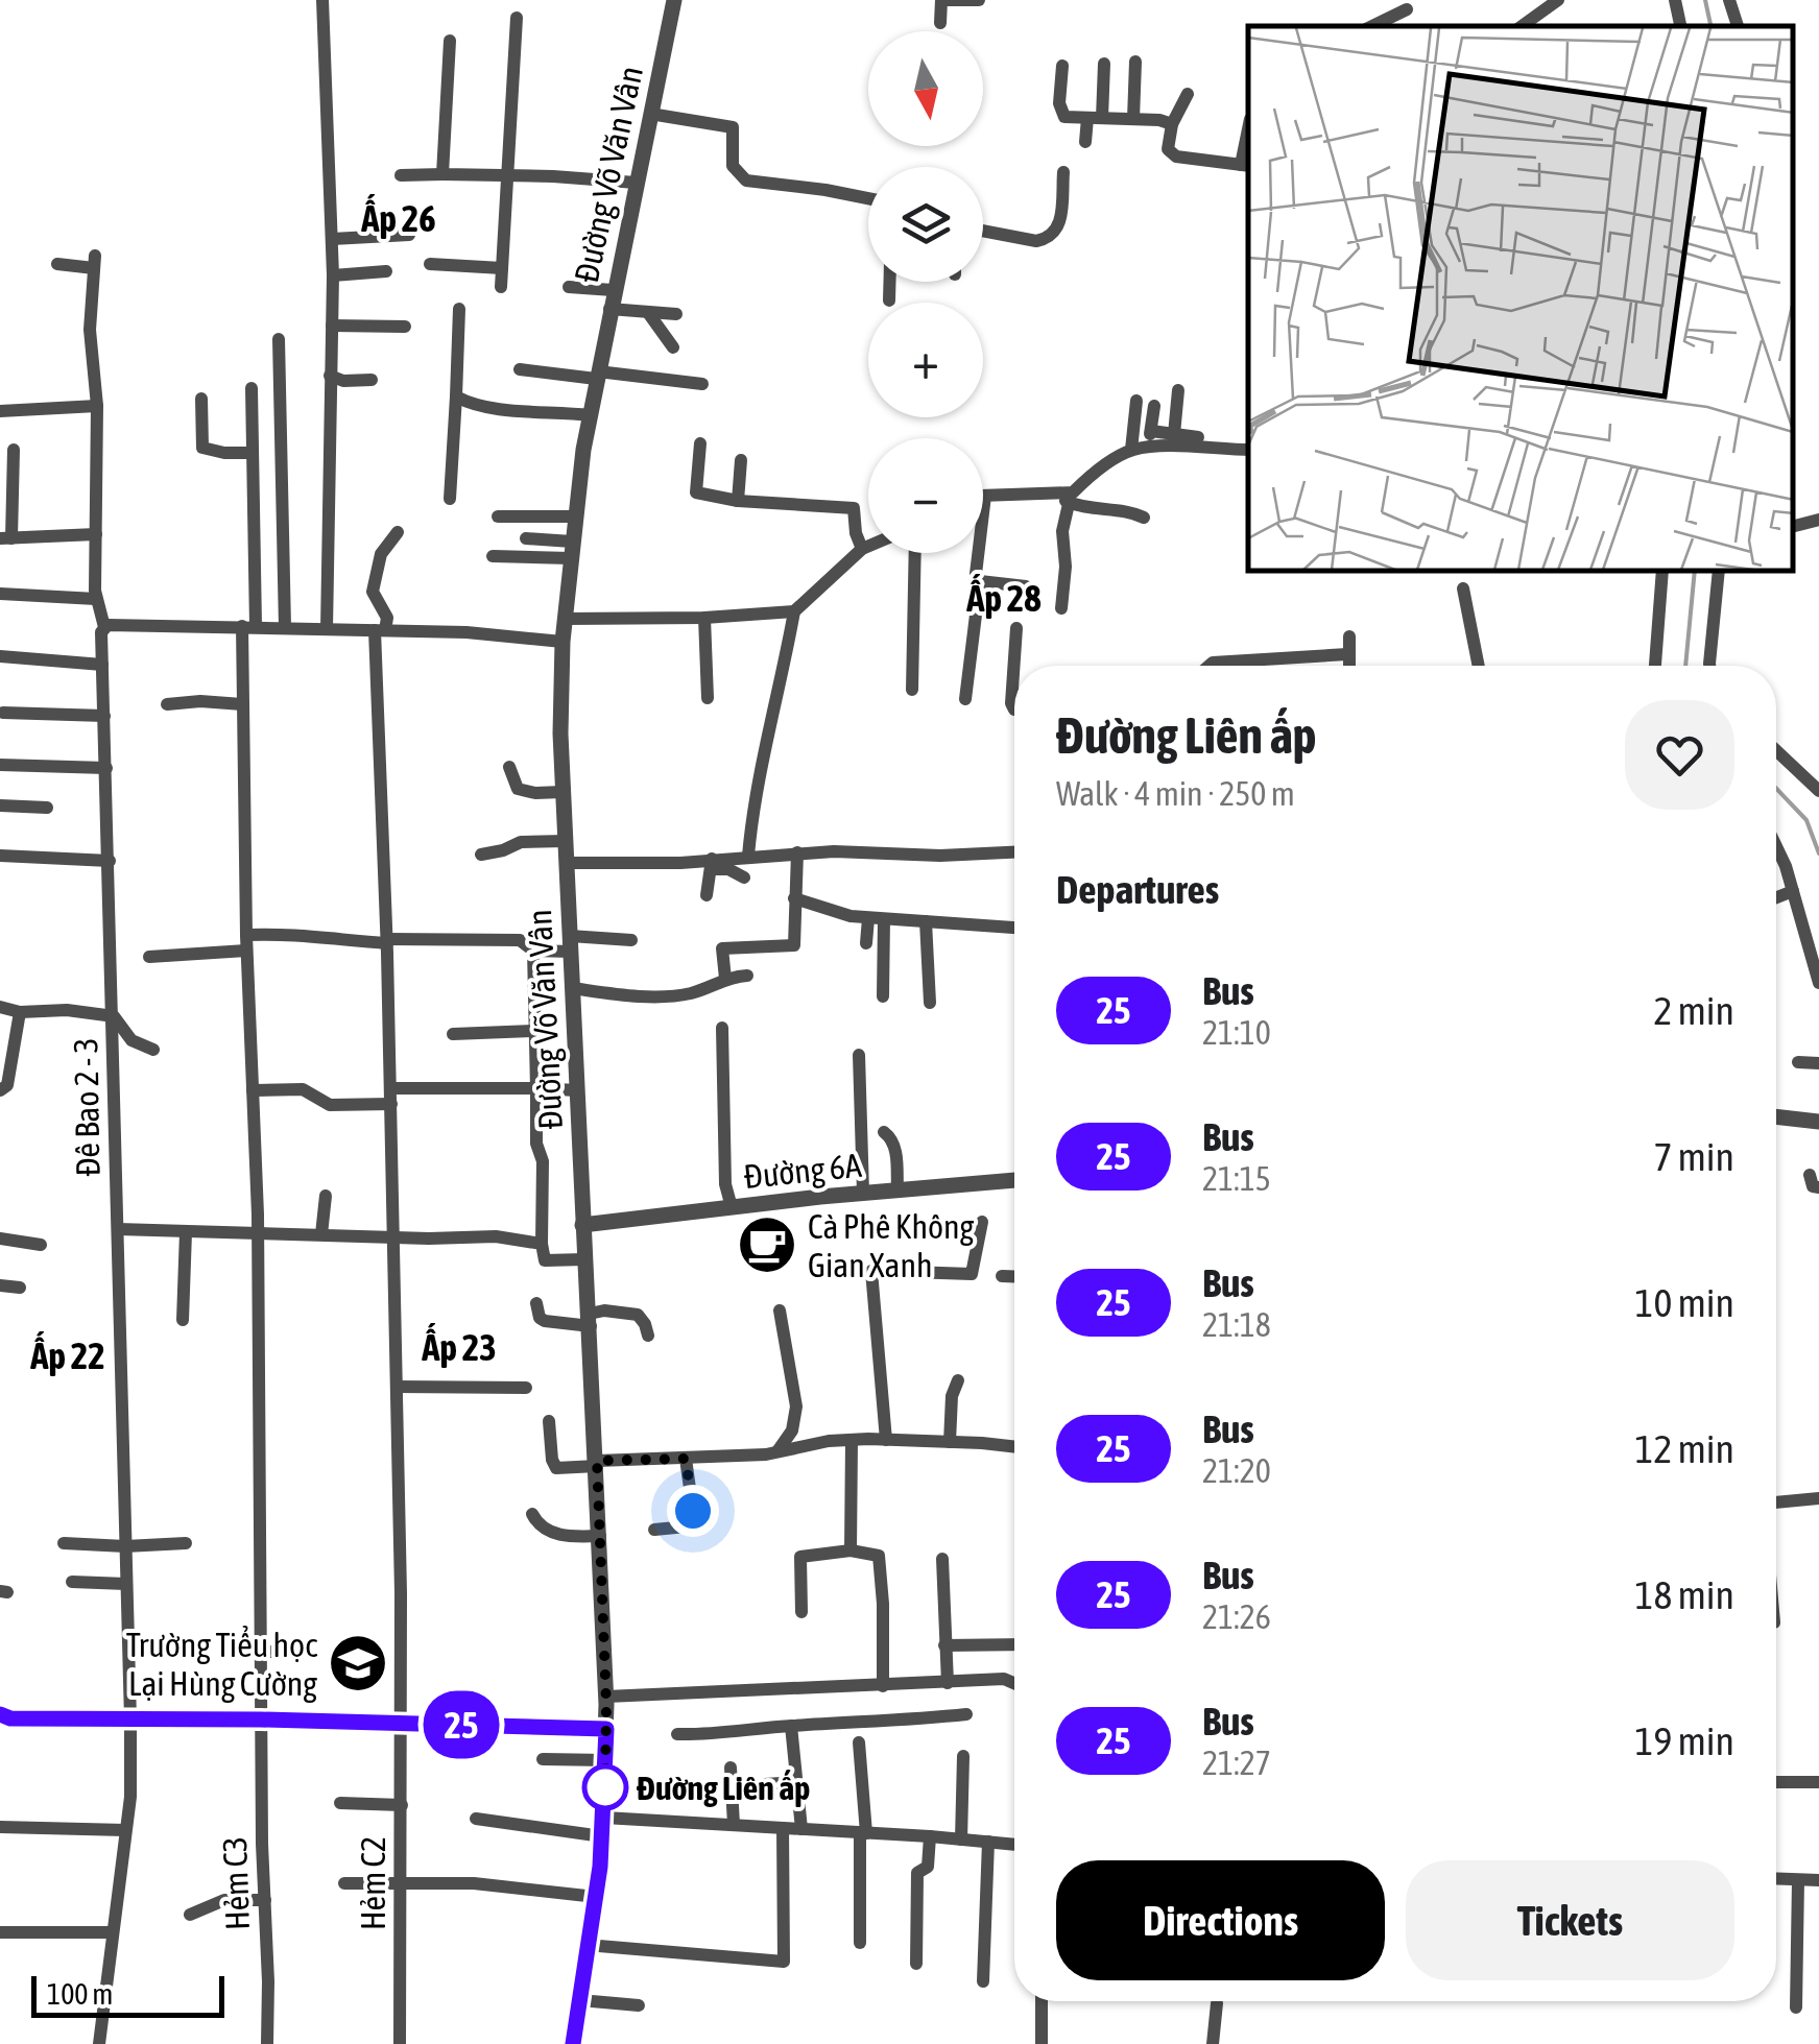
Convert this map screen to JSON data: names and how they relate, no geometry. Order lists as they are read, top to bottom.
{
  "streets": {
    "street": [
      "Đường Võ Văn Vân",
      "Đê Bao 2 - 3",
      "Đường 6A",
      "Hẻm C3",
      "Hẻm C2"
    ]
  },
  "crossings": [
    ["Đường Võ Văn Vân", "Đường 6A"]
  ],
  "districts": [
    "Ấp 26",
    "Ấp 28",
    "Ấp 23",
    "Ấp 22"
  ],
  "places": {
    "cafe": ["Cà Phê Không Gian Xanh"],
    "school or university": ["Trường Tiểu học Lại Hùng Cường"],
    "other": ["Đường Liên ấp"]
  },
  "lines": ["bus line 25"],
  "scale_bar": "100 m",
  "north": "bottom",
  "page": {
    "on_map": "25",
    "map_buttons": ["+", "−"],
    "heading": [
      ["Đường Liên ấp", "Walk · 4 min · 250 m"],
      "Departures"
    ],
    "list": [
      {
        "mark": "25",
        "name": "Bus",
        "note": "21:10",
        "value": "2 min"
      },
      {
        "mark": "25",
        "name": "Bus",
        "note": "21:15",
        "value": "7 min"
      },
      {
        "mark": "25",
        "name": "Bus",
        "note": "21:18",
        "value": "10 min"
      },
      {
        "mark": "25",
        "name": "Bus",
        "note": "21:20",
        "value": "12 min"
      },
      {
        "mark": "25",
        "name": "Bus",
        "note": "21:26",
        "value": "18 min"
      },
      {
        "mark": "25",
        "name": "Bus",
        "note": "21:27",
        "value": "19 min"
      }
    ],
    "buttons": ["Directions", "Tickets"],
    "scale": "100 m"
  }
}
